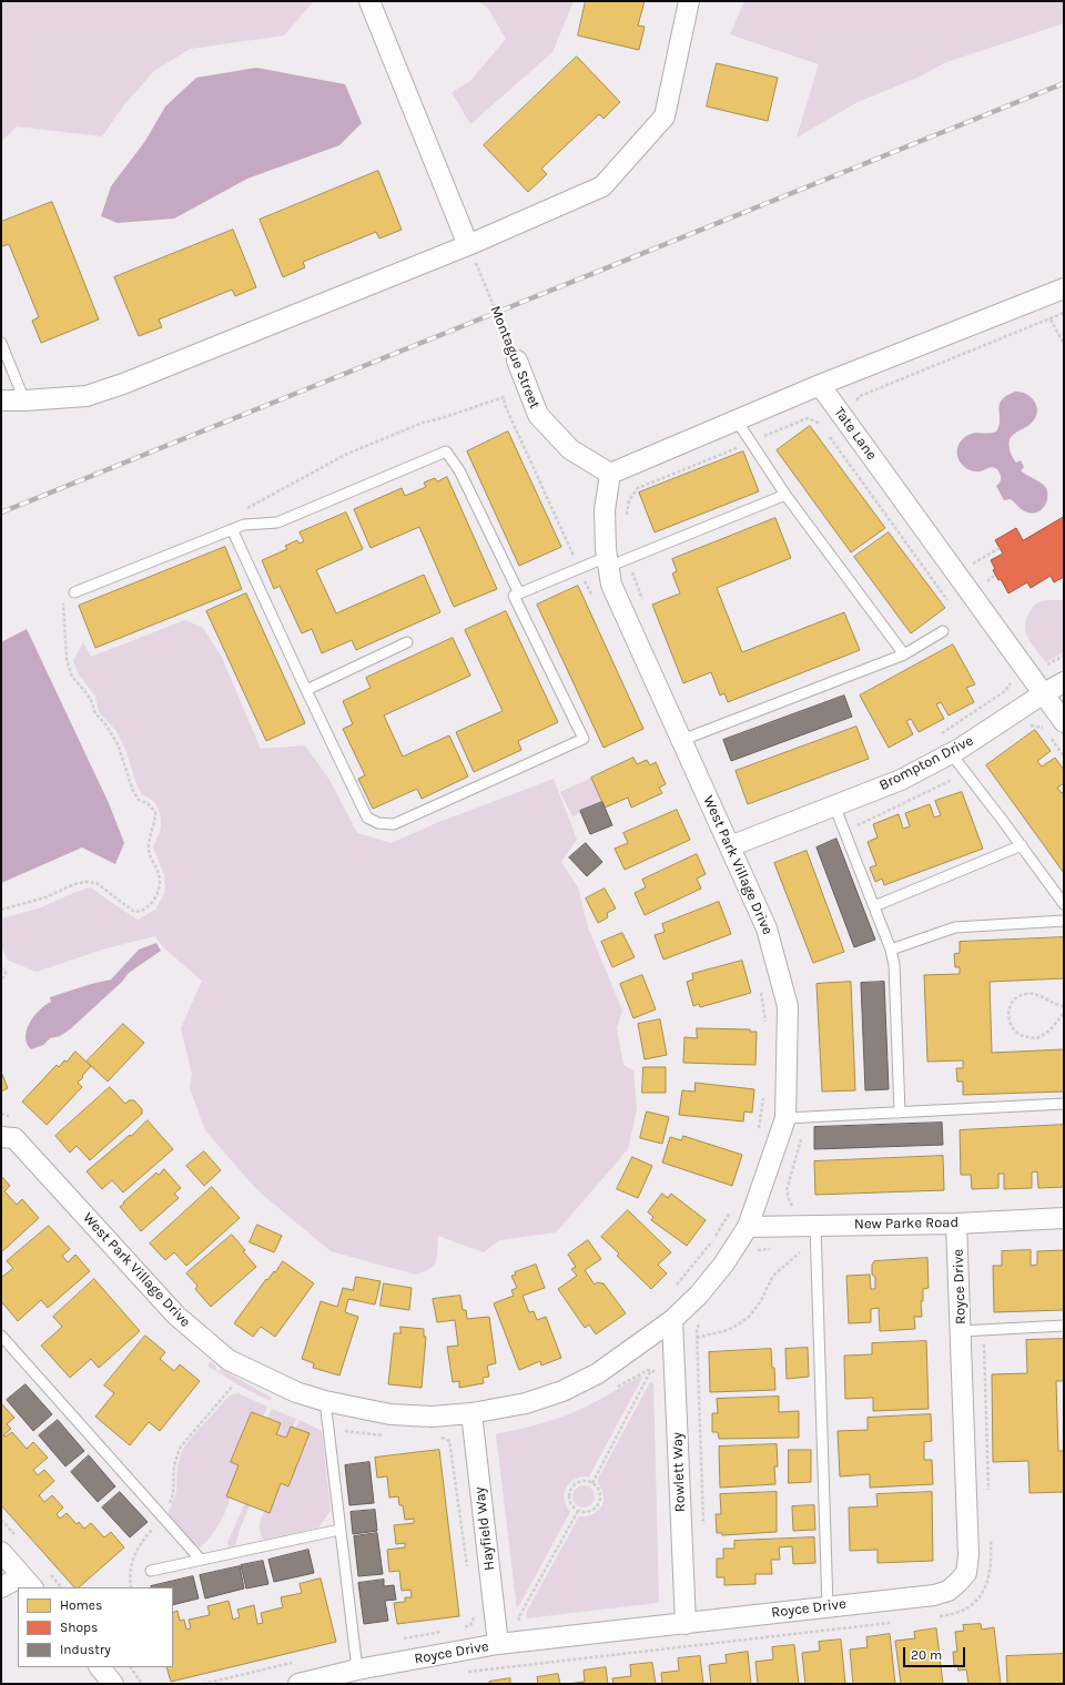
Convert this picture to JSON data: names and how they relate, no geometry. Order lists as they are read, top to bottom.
{
  "streets": {
    "street": [
      "Montague Street",
      "Tate Lane",
      "Brompton Drive",
      "West Park Village Drive",
      "New Parke Road",
      "Royce Drive",
      "Rowlett Way",
      "Hayfield Way"
    ]
  },
  "crossings": [
    ["Montague Street", "West Park Village Drive"],
    ["Tate Lane", "Brompton Drive"],
    ["Brompton Drive", "West Park Village Drive"],
    ["West Park Village Drive", "New Parke Road"],
    ["West Park Village Drive", "Rowlett Way"],
    ["West Park Village Drive", "Hayfield Way"],
    ["New Parke Road", "Royce Drive"],
    ["Royce Drive", "Rowlett Way"],
    ["Royce Drive", "Hayfield Way"]
  ],
  "legend": ["Homes", "Shops", "Industry"],
  "scale_bar": "20 m"
}
